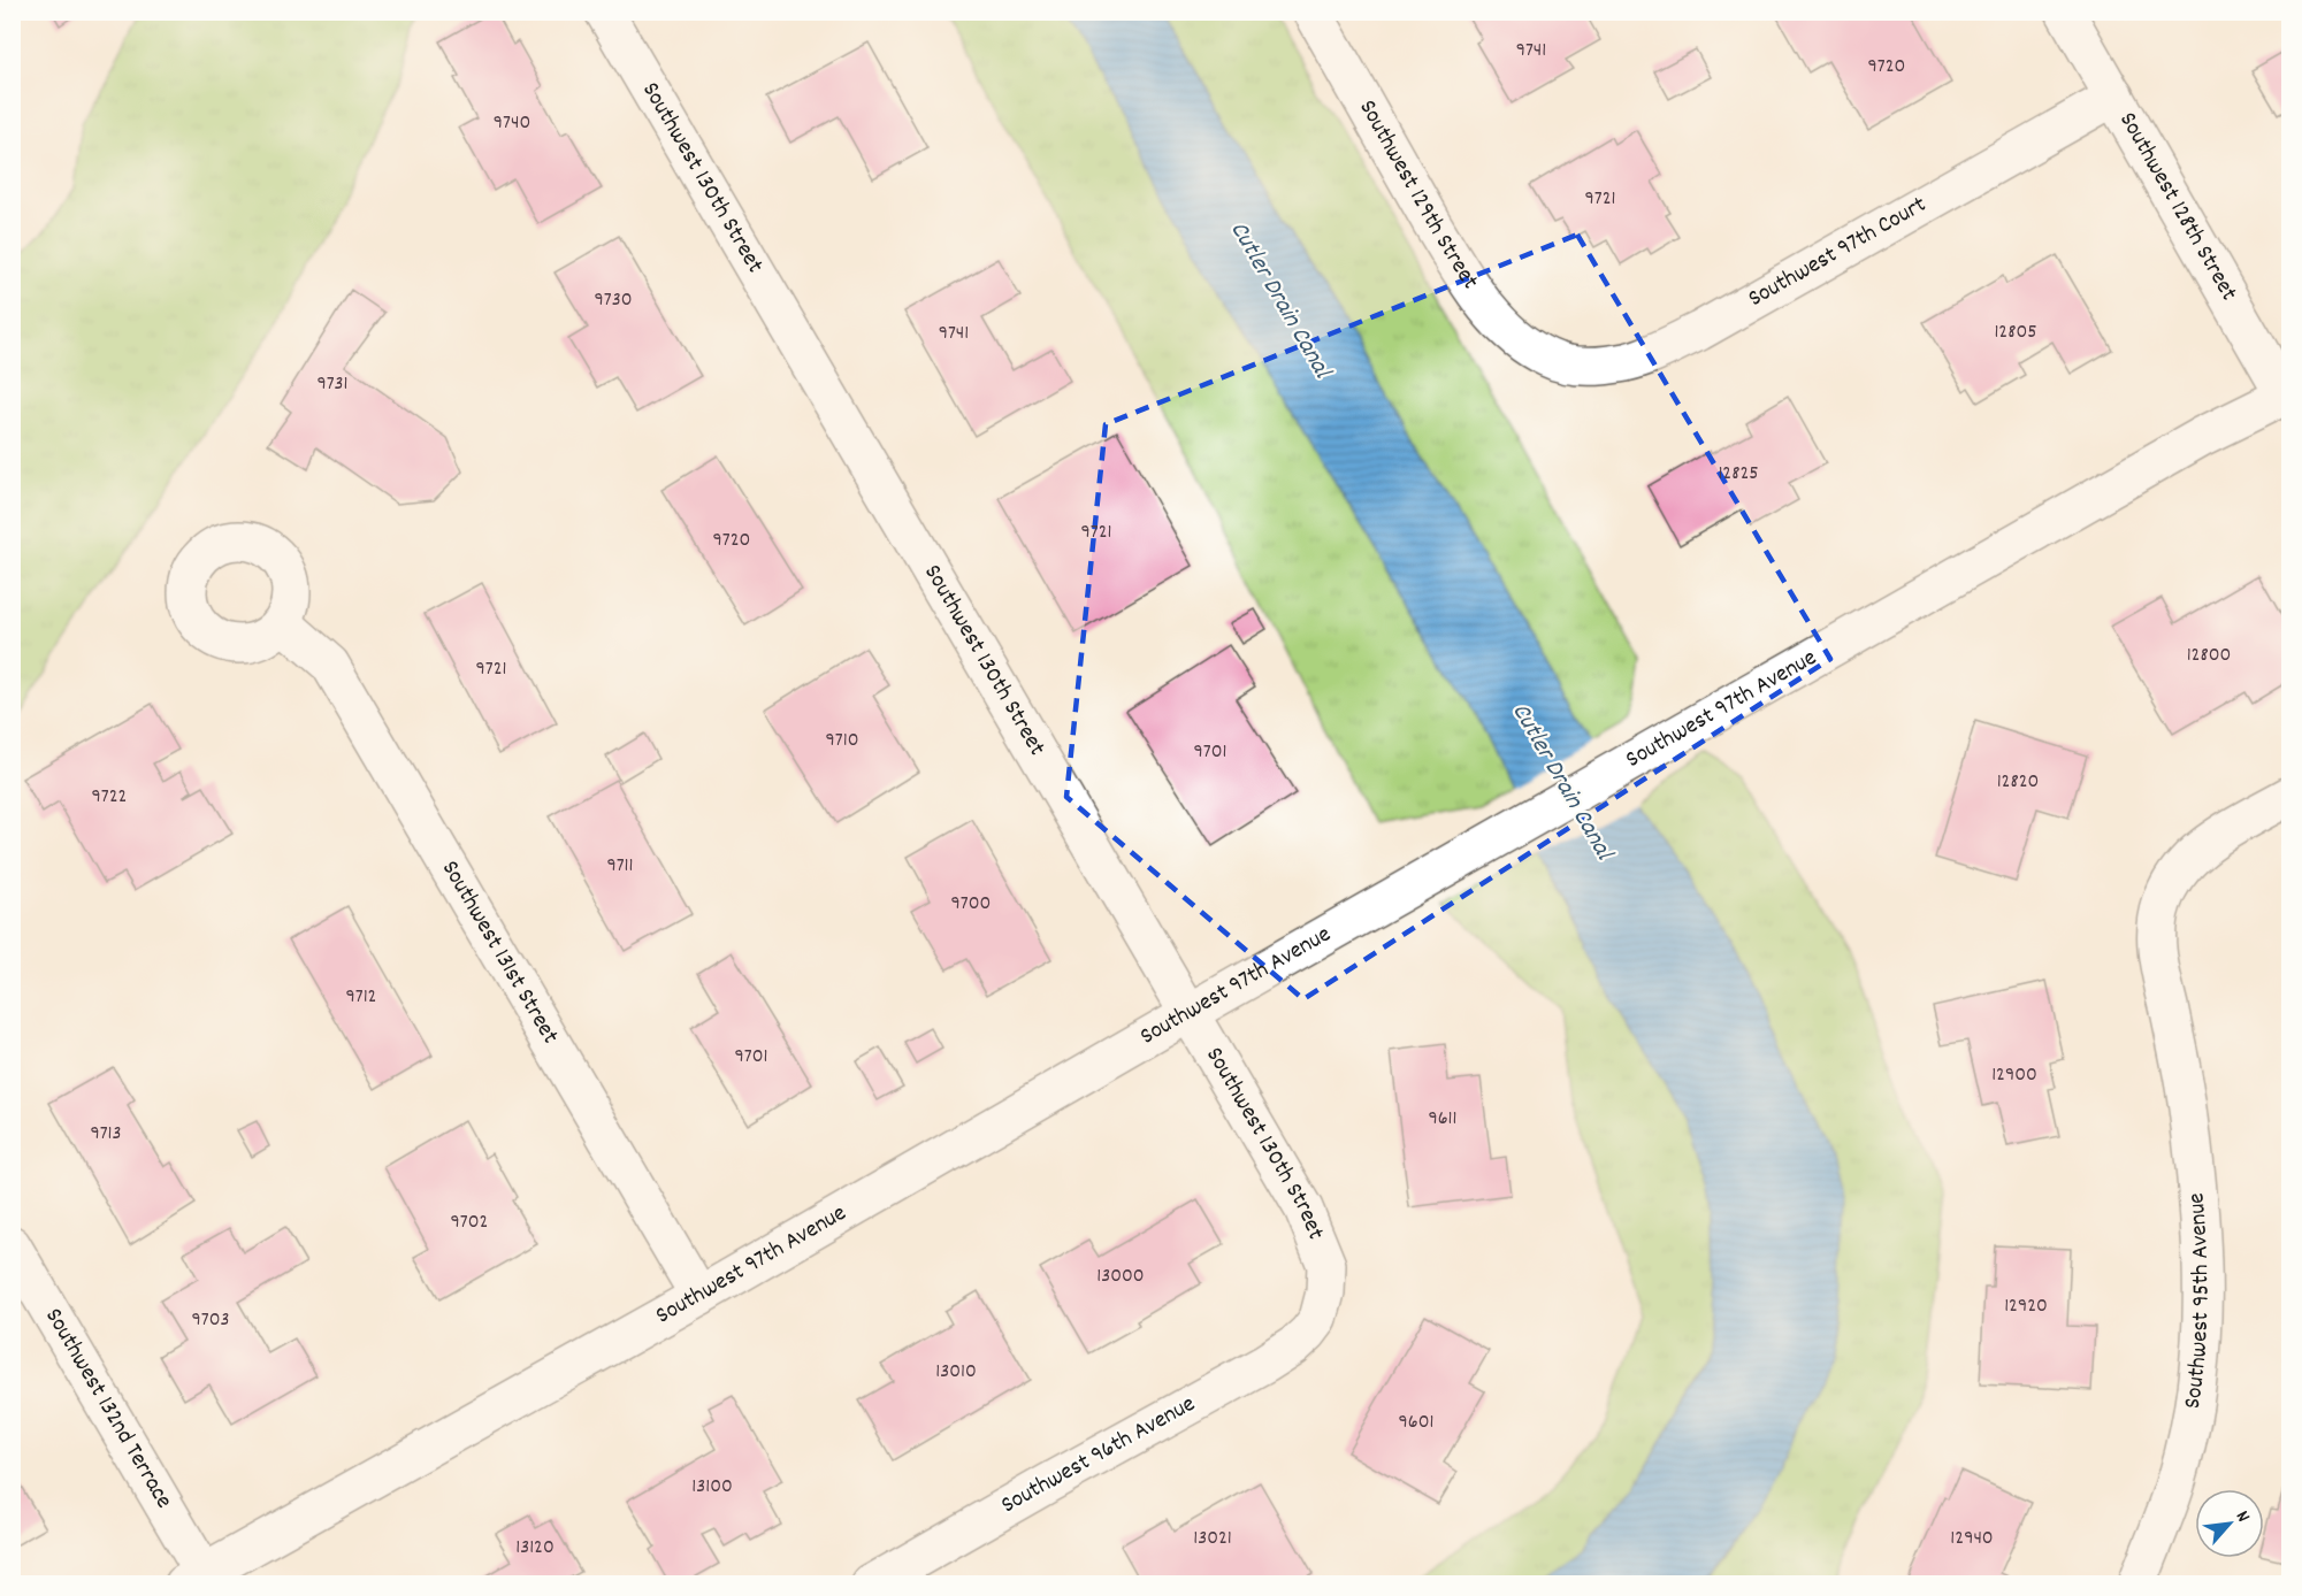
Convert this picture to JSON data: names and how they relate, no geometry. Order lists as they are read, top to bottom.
{
  "streets": {
    "street": [
      "Southwest 130th Street",
      "Southwest 129th Street",
      "Southwest 128th Street",
      "Southwest 97th Court",
      "Southwest 97th Avenue",
      "Southwest 131st Street",
      "Southwest 95th Avenue",
      "Southwest 132nd Terrace",
      "Southwest 96th Avenue"
    ]
  },
  "crossings": [
    ["Southwest 130th Street", "Southwest 97th Avenue"],
    ["Southwest 130th Street", "Southwest 96th Avenue"],
    ["Southwest 129th Street", "Southwest 97th Court"],
    ["Southwest 128th Street", "Southwest 97th Court"],
    ["Southwest 128th Street", "Southwest 97th Avenue"],
    ["Southwest 97th Avenue", "Southwest 131st Street"],
    ["Southwest 97th Avenue", "Southwest 132nd Terrace"]
  ],
  "water": ["Cutler Drain Canal"],
  "house_numbers": [
    "9741",
    "9720",
    "9740",
    "9721",
    "9730",
    "12805",
    "9741",
    "9731",
    "12825",
    "9721",
    "9720",
    "12800",
    "9721",
    "9710",
    "9701",
    "12820",
    "9722",
    "9711",
    "9700",
    "9712",
    "9701",
    "12900",
    "9611",
    "9713",
    "9702",
    "13000",
    "12920",
    "9703",
    "13010",
    "9601",
    "13100",
    "13021",
    "12940",
    "13120"
  ],
  "north": "top right"
}
